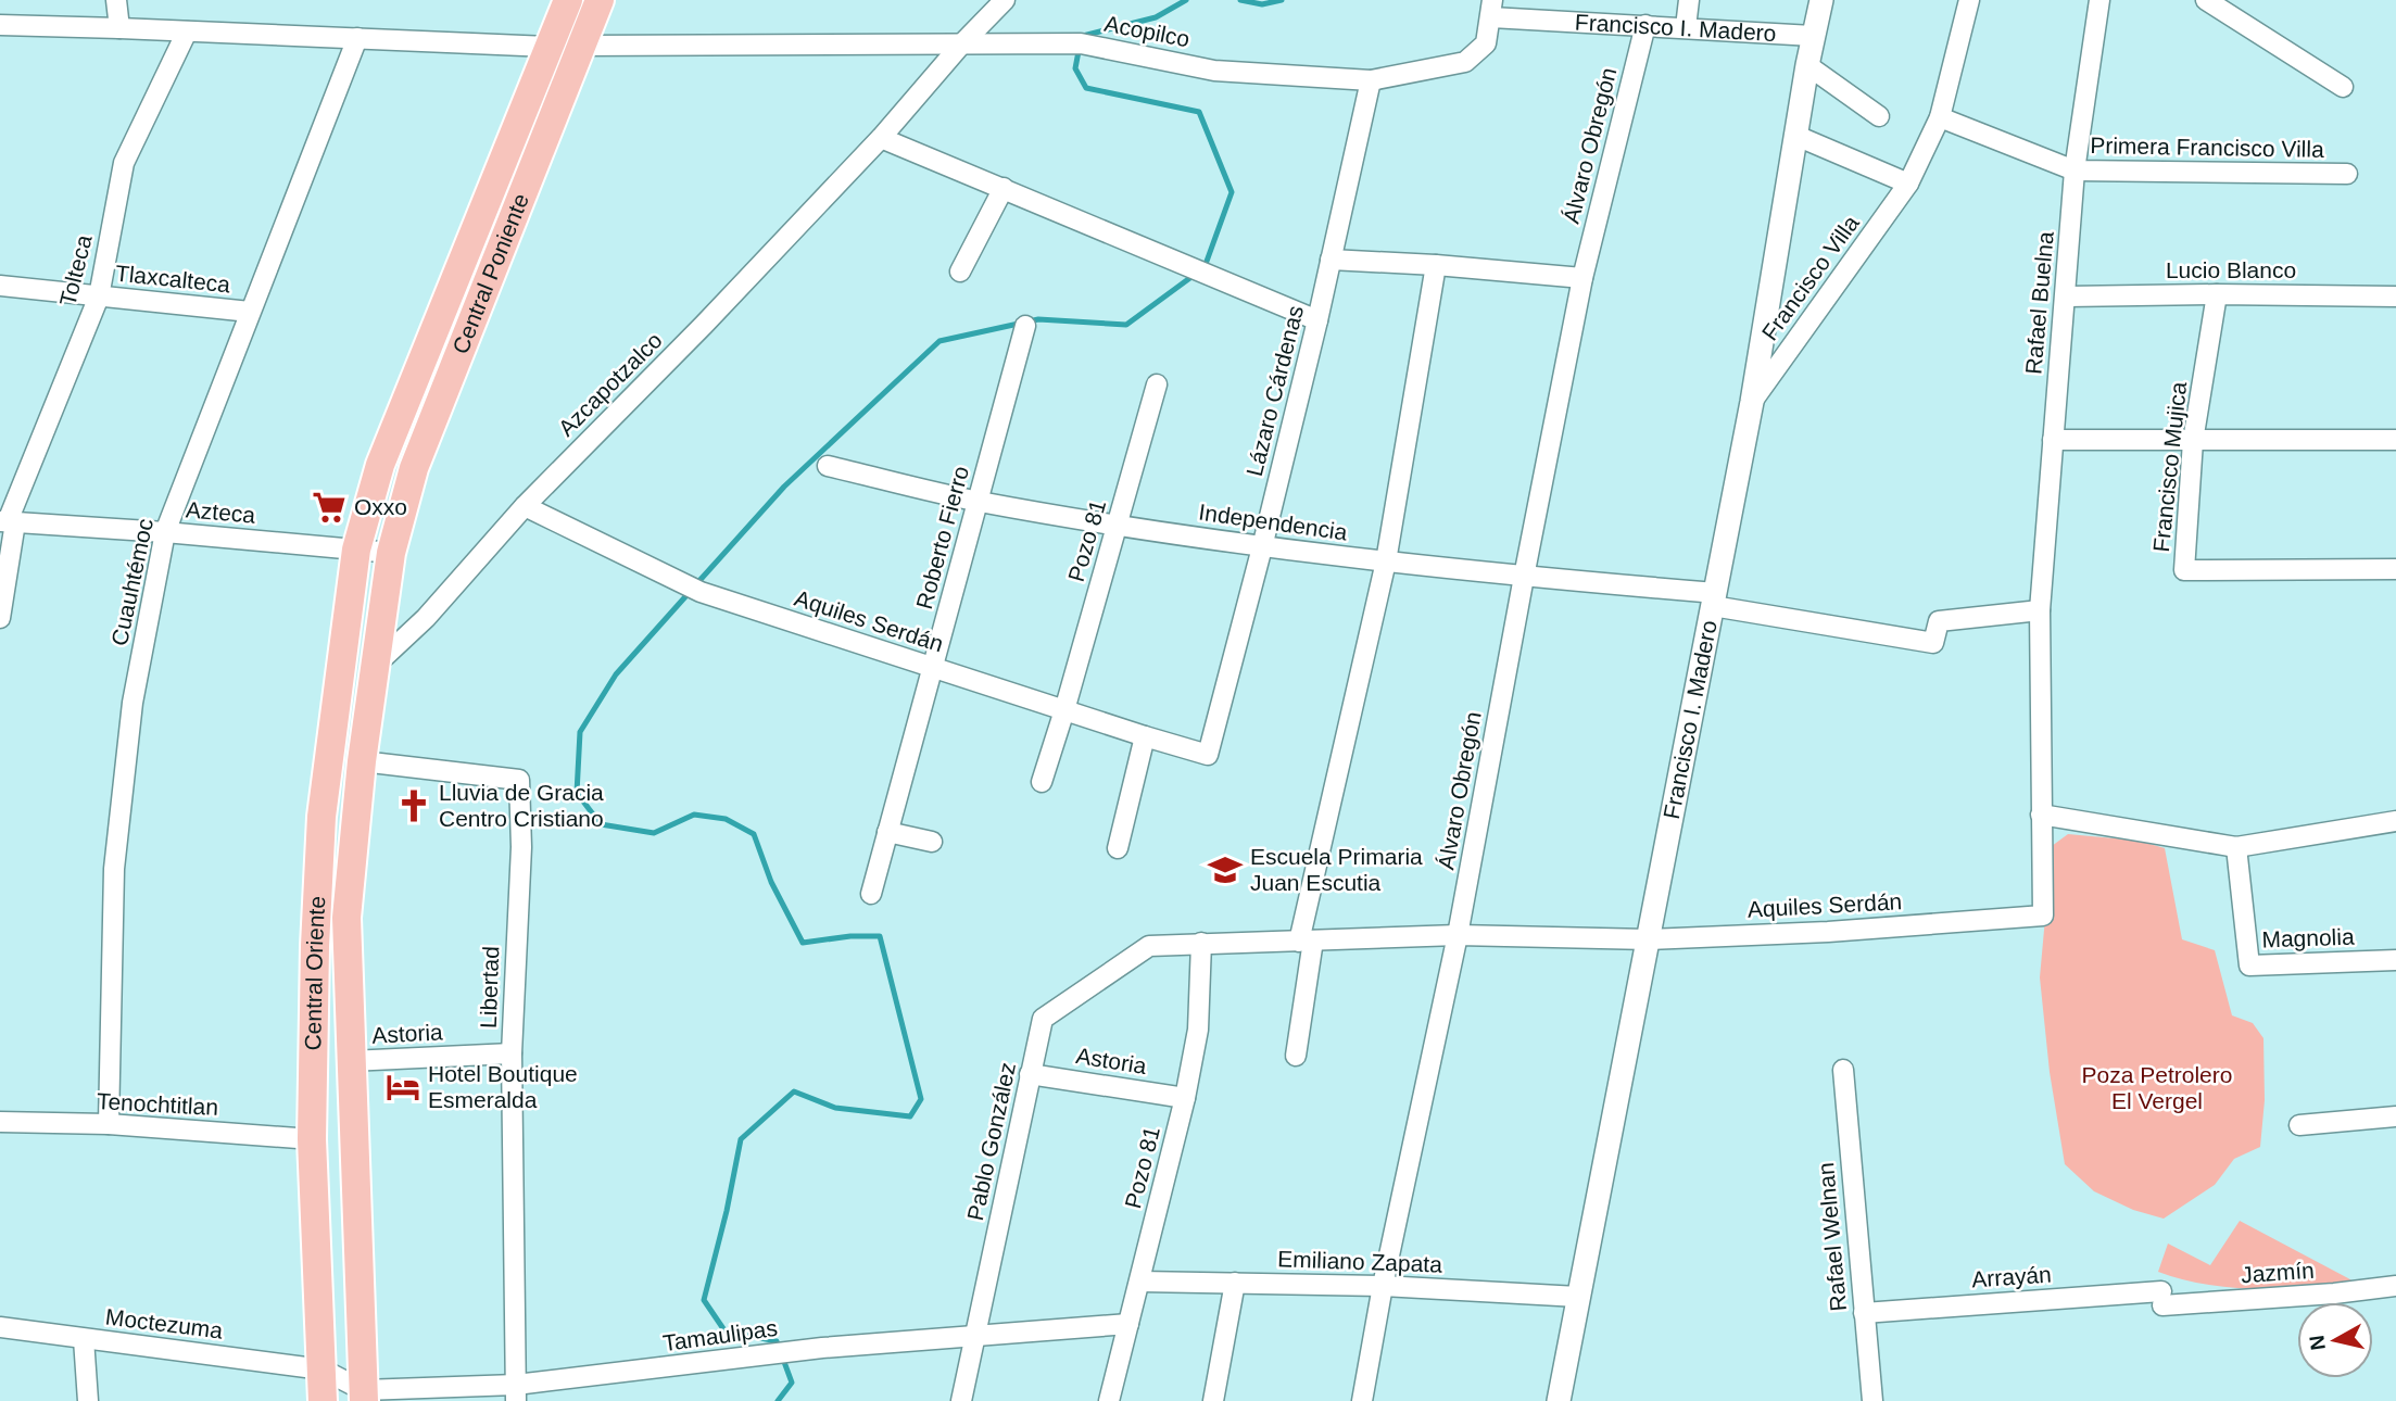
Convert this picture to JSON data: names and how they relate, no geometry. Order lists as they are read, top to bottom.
{
  "streets": {
    "main road": ["Central Poniente", "Central Oriente"],
    "street": [
      "Francisco I. Madero",
      "Acopilco",
      "Álvaro Obregón",
      "Primera Francisco Villa",
      "Tolteca",
      "Lucio Blanco",
      "Francisco Villa",
      "Tlaxcalteca",
      "Rafael Buelna",
      "Azcapotzalco",
      "Lázaro Cárdenas",
      "Francisco Mujica",
      "Azteca",
      "Independencia",
      "Roberto Fierro",
      "Pozo 81",
      "Cuauhtémoc",
      "Aquiles Serdán",
      "Magnolia",
      "Libertad",
      "Astoria",
      "Tenochtitlan",
      "Pablo González",
      "Rafael Welnan",
      "Emiliano Zapata",
      "Jazmín",
      "Arrayán",
      "Moctezuma",
      "Tamaulipas"
    ]
  },
  "crossings": [
    ["Francisco I. Madero", "Acopilco"],
    ["Francisco I. Madero", "Álvaro Obregón"],
    ["Francisco I. Madero", "Francisco Villa"],
    ["Francisco I. Madero", "Independencia"],
    ["Francisco I. Madero", "Aquiles Serdán"],
    ["Francisco I. Madero", "Emiliano Zapata"],
    ["Acopilco", "Central Poniente"],
    ["Acopilco", "Azcapotzalco"],
    ["Acopilco", "Lázaro Cárdenas"],
    ["Álvaro Obregón", "Independencia"],
    ["Álvaro Obregón", "Aquiles Serdán"],
    ["Álvaro Obregón", "Emiliano Zapata"],
    ["Primera Francisco Villa", "Francisco Villa"],
    ["Primera Francisco Villa", "Rafael Buelna"],
    ["Tolteca", "Tlaxcalteca"],
    ["Tolteca", "Azteca"],
    ["Lucio Blanco", "Rafael Buelna"],
    ["Lucio Blanco", "Francisco Mujica"],
    ["Central Poniente", "Azteca"],
    ["Central Poniente", "Central Oriente"],
    ["Tlaxcalteca", "Cuauhtémoc"],
    ["Rafael Buelna", "Independencia"],
    ["Rafael Buelna", "Aquiles Serdán"],
    ["Azcapotzalco", "Aquiles Serdán"],
    ["Azcapotzalco", "Central Oriente"],
    ["Lázaro Cárdenas", "Independencia"],
    ["Lázaro Cárdenas", "Aquiles Serdán"],
    ["Azteca", "Cuauhtémoc"],
    ["Azteca", "Central Oriente"],
    ["Independencia", "Roberto Fierro"],
    ["Independencia", "Pozo 81"],
    ["Roberto Fierro", "Aquiles Serdán"],
    ["Pozo 81", "Aquiles Serdán"],
    ["Pozo 81", "Astoria"],
    ["Pozo 81", "Emiliano Zapata"],
    ["Pozo 81", "Tamaulipas"],
    ["Cuauhtémoc", "Tenochtitlan"],
    ["Aquiles Serdán", "Pablo González"],
    ["Central Oriente", "Libertad"],
    ["Central Oriente", "Astoria"],
    ["Central Oriente", "Tenochtitlan"],
    ["Central Oriente", "Moctezuma"],
    ["Central Oriente", "Tamaulipas"],
    ["Libertad", "Astoria"],
    ["Libertad", "Tamaulipas"],
    ["Astoria", "Pablo González"],
    ["Pablo González", "Tamaulipas"],
    ["Rafael Welnan", "Arrayán"],
    ["Jazmín", "Arrayán"],
    ["Moctezuma", "Tamaulipas"]
  ],
  "parks": ["Poza Petrolero El Vergel"],
  "places": {
    "supermarket": ["Oxxo"],
    "church": ["Lluvia de Gracia Centro Cristiano"],
    "school or university": ["Escuela Primaria Juan Escutia"],
    "hotel": ["Hotel Boutique Esmeralda"]
  },
  "north": "left"
}
